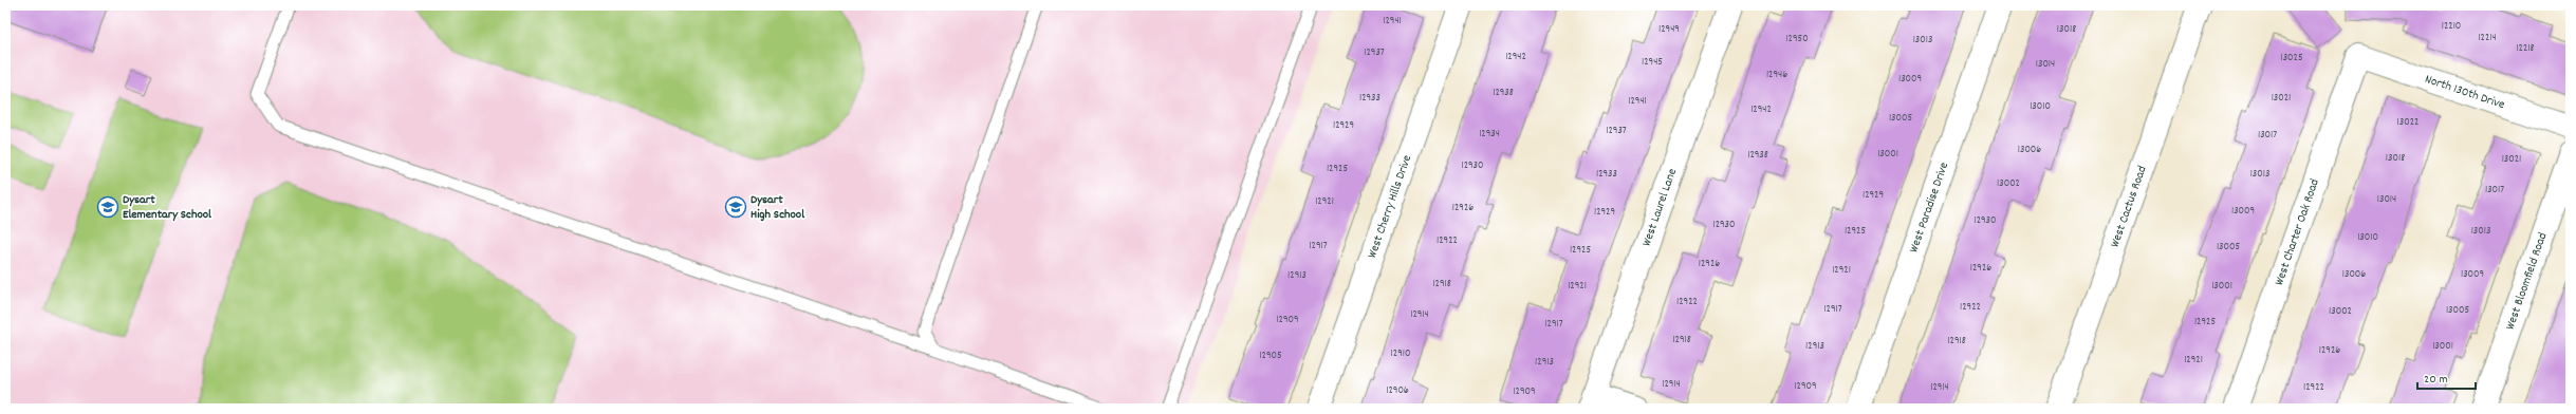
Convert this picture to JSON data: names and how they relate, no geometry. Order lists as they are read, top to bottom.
{
  "streets": {
    "street": [
      "North 130th Drive",
      "West Cherry Hills Drive",
      "West Laurel Lane",
      "West Paradise Drive",
      "West Cactus Road",
      "West Charter Oak Road",
      "West Bloomfield Road"
    ]
  },
  "crossings": [
    ["North 130th Drive", "West Charter Oak Road"]
  ],
  "places": {
    "school or university": ["Dysart Elementary School", "Dysart High School"]
  },
  "house_numbers": [
    "12941",
    "12210",
    "12949",
    "13018",
    "12214",
    "12950",
    "13013",
    "12218",
    "12937",
    "12942",
    "13025",
    "12945",
    "13014",
    "12946",
    "13009",
    "12938",
    "12933",
    "13021",
    "12941",
    "13010",
    "12942",
    "13005",
    "13022",
    "12929",
    "12937",
    "12934",
    "13017",
    "13006",
    "13001",
    "12938",
    "13018",
    "13021",
    "12930",
    "12925",
    "12933",
    "13013",
    "13002",
    "13017",
    "12929",
    "13014",
    "12921",
    "12926",
    "13009",
    "12929",
    "12930",
    "12930",
    "12925",
    "13013",
    "13010",
    "12922",
    "12917",
    "13005",
    "12925",
    "12926",
    "12926",
    "12921",
    "13006",
    "13009",
    "12913",
    "12918",
    "12921",
    "13001",
    "12922",
    "12922",
    "12917",
    "13005",
    "13002",
    "12914",
    "12909",
    "12925",
    "12917",
    "12918",
    "12918",
    "12913",
    "13001",
    "12926",
    "12910",
    "12905",
    "12921",
    "12913",
    "12914",
    "12909",
    "12914",
    "12922",
    "12906",
    "12909"
  ],
  "scale_bar": "20 m"
}
